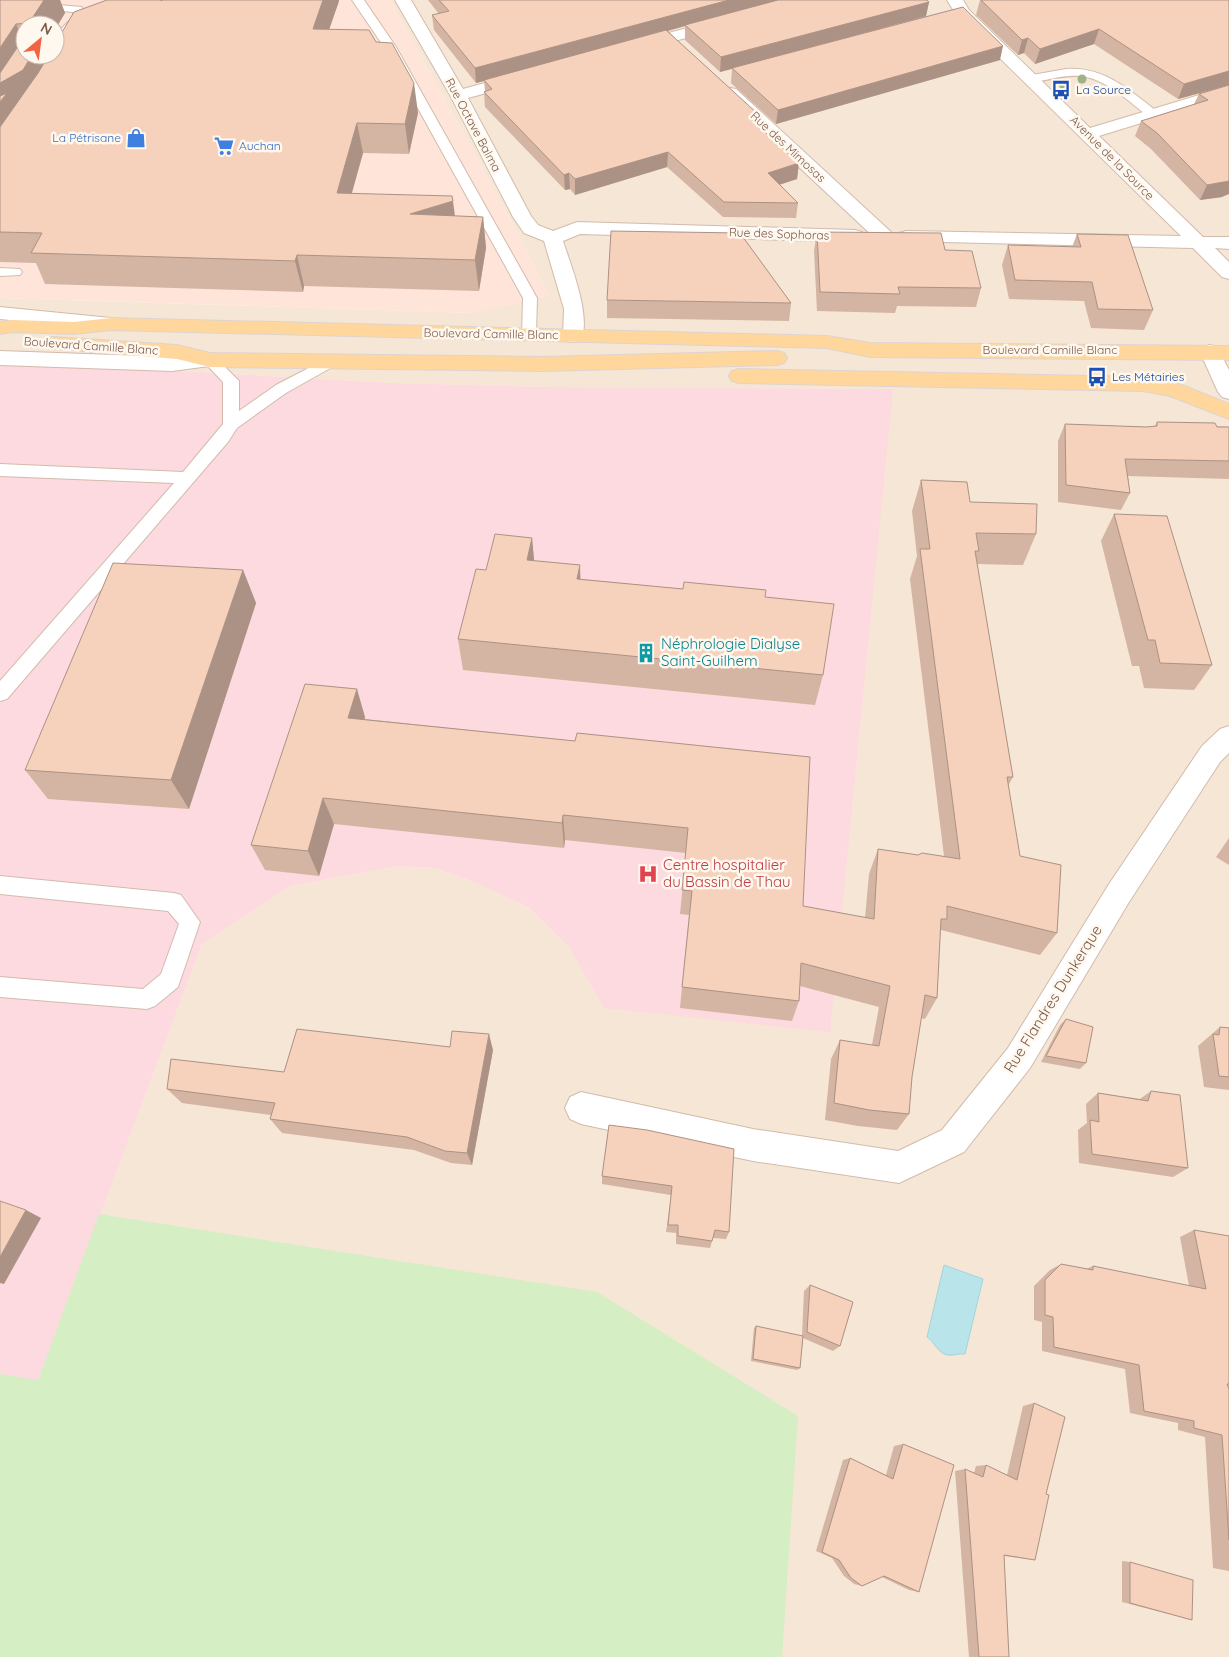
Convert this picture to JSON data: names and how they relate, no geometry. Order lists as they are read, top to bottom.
{
  "streets": {
    "main road": ["Boulevard Camille Blanc"],
    "street": [
      "Rue Octave Balma",
      "Rue des Mimosas",
      "Avenue de la Source",
      "Rue des Sophoras",
      "Rue Flandres Dunkerque"
    ]
  },
  "crossings": [
    ["Rue Octave Balma", "Rue des Sophoras"],
    ["Rue des Mimosas", "Rue des Sophoras"],
    ["Avenue de la Source", "Rue des Sophoras"]
  ],
  "places": {
    "bus stop": ["La Source", "Les Métairies"],
    "shop": ["La Pétrisane"],
    "supermarket": ["Auchan"],
    "building": ["Néphrologie Dialyse Saint-Guilhem"],
    "hospital": ["Centre hospitalier du Bassin de Thau"]
  },
  "north": "top right"
}
